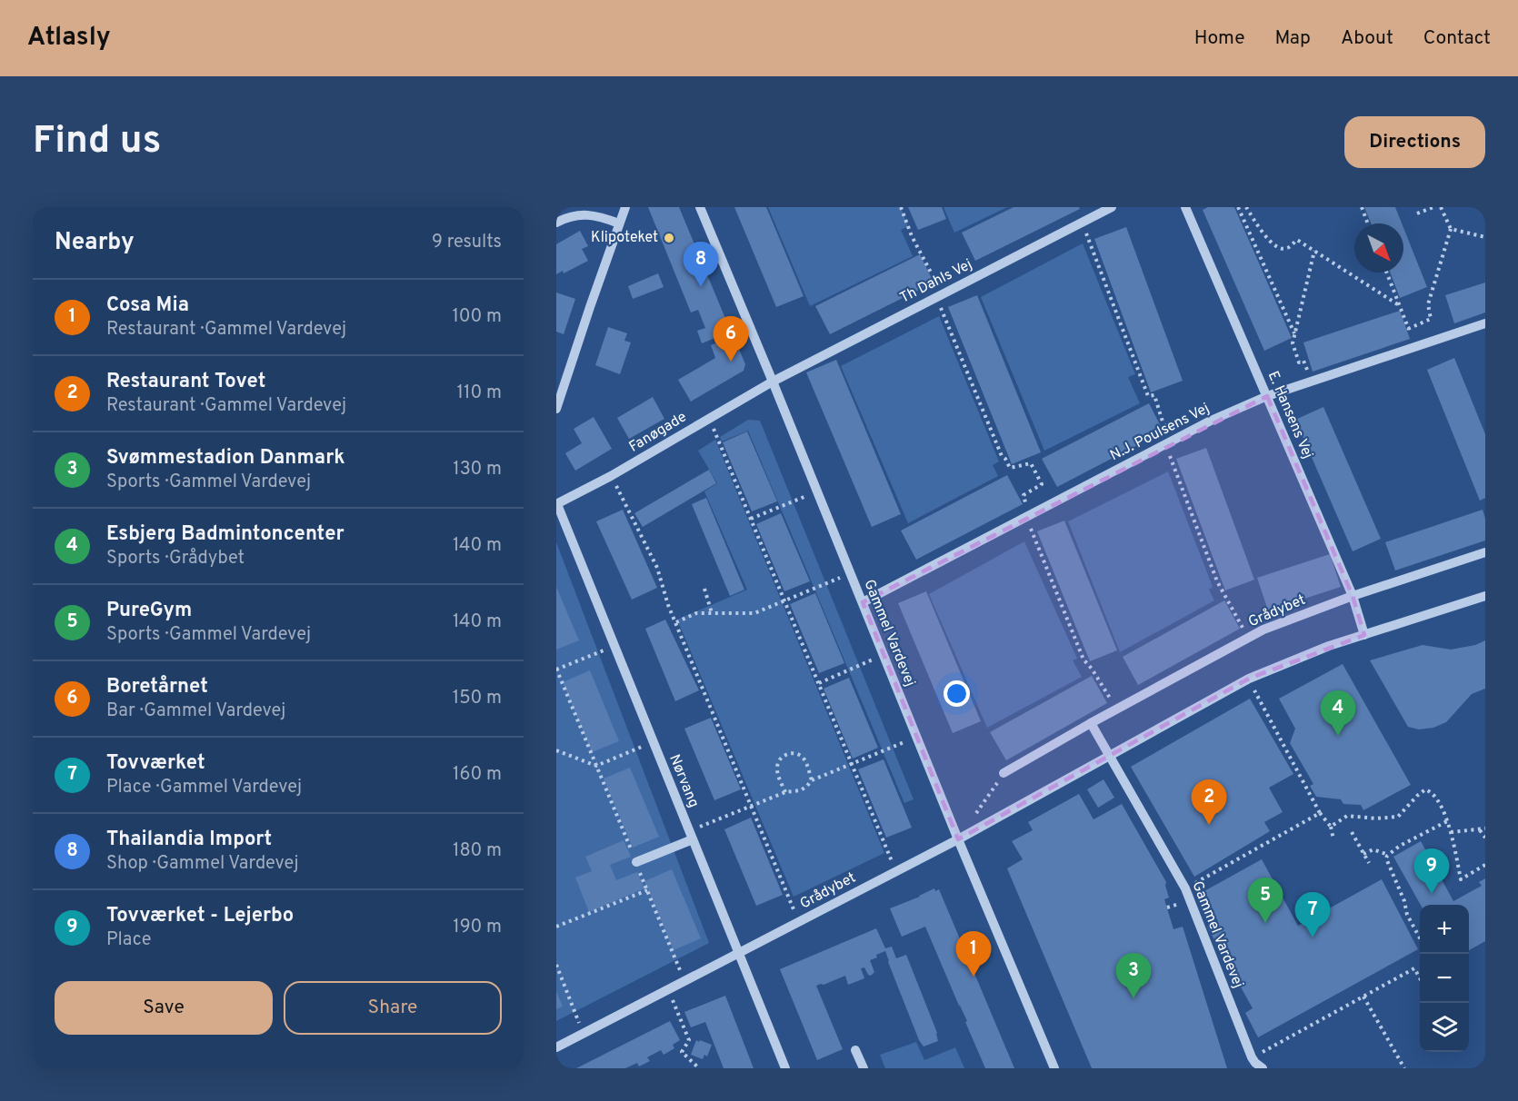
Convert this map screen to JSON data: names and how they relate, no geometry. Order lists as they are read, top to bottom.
{
  "streets": {
    "street": [
      "Th Dahls Vej",
      "E. Hansens Vej",
      "Fanøgade",
      "N.J. Poulsens Vej",
      "Grådybet",
      "Gammel Vardevej",
      "Nørvang"
    ]
  },
  "crossings": [
    ["Th Dahls Vej", "Fanøgade"],
    ["Th Dahls Vej", "Gammel Vardevej"],
    ["E. Hansens Vej", "N.J. Poulsens Vej"],
    ["E. Hansens Vej", "Grådybet"],
    ["Fanøgade", "Gammel Vardevej"],
    ["Fanøgade", "Nørvang"],
    ["N.J. Poulsens Vej", "Gammel Vardevej"],
    ["Grådybet", "Gammel Vardevej"],
    ["Grådybet", "Nørvang"]
  ],
  "places": ["Klipoteket"],
  "north": "bottom right",
  "page": {
    "header": "Atlasly",
    "nav": [
      "Home",
      "Map",
      "About",
      "Contact"
    ],
    "buttons": [
      "Directions",
      ["Save", "Share"]
    ],
    "title": "Find us",
    "heading": ["Nearby", "9 results"],
    "pins": [
      "8",
      "6",
      "4",
      "2",
      "9",
      "5",
      "7",
      "1",
      "3"
    ],
    "list": [
      {
        "mark": "1",
        "name": "Cosa Mia",
        "note": "Restaurant · Gammel Vardevej",
        "value": "100 m"
      },
      {
        "mark": "2",
        "name": "Restaurant Tovet",
        "note": "Restaurant · Gammel Vardevej",
        "value": "110 m"
      },
      {
        "mark": "3",
        "name": "Svømmestadion Danmark",
        "note": "Sports · Gammel Vardevej",
        "value": "130 m"
      },
      {
        "mark": "4",
        "name": "Esbjerg Badmintoncenter",
        "note": "Sports · Grådybet",
        "value": "140 m"
      },
      {
        "mark": "5",
        "name": "PureGym",
        "note": "Sports · Gammel Vardevej",
        "value": "140 m"
      },
      {
        "mark": "6",
        "name": "Boretårnet",
        "note": "Bar · Gammel Vardevej",
        "value": "150 m"
      },
      {
        "mark": "7",
        "name": "Tovværket",
        "note": "Place · Gammel Vardevej",
        "value": "160 m"
      },
      {
        "mark": "8",
        "name": "Thailandia Import",
        "note": "Shop · Gammel Vardevej",
        "value": "180 m"
      },
      {
        "mark": "9",
        "name": "Tovværket - Lejerbo",
        "note": "Place",
        "value": "190 m"
      }
    ],
    "map_buttons": ["+", "−"]
  }
}
